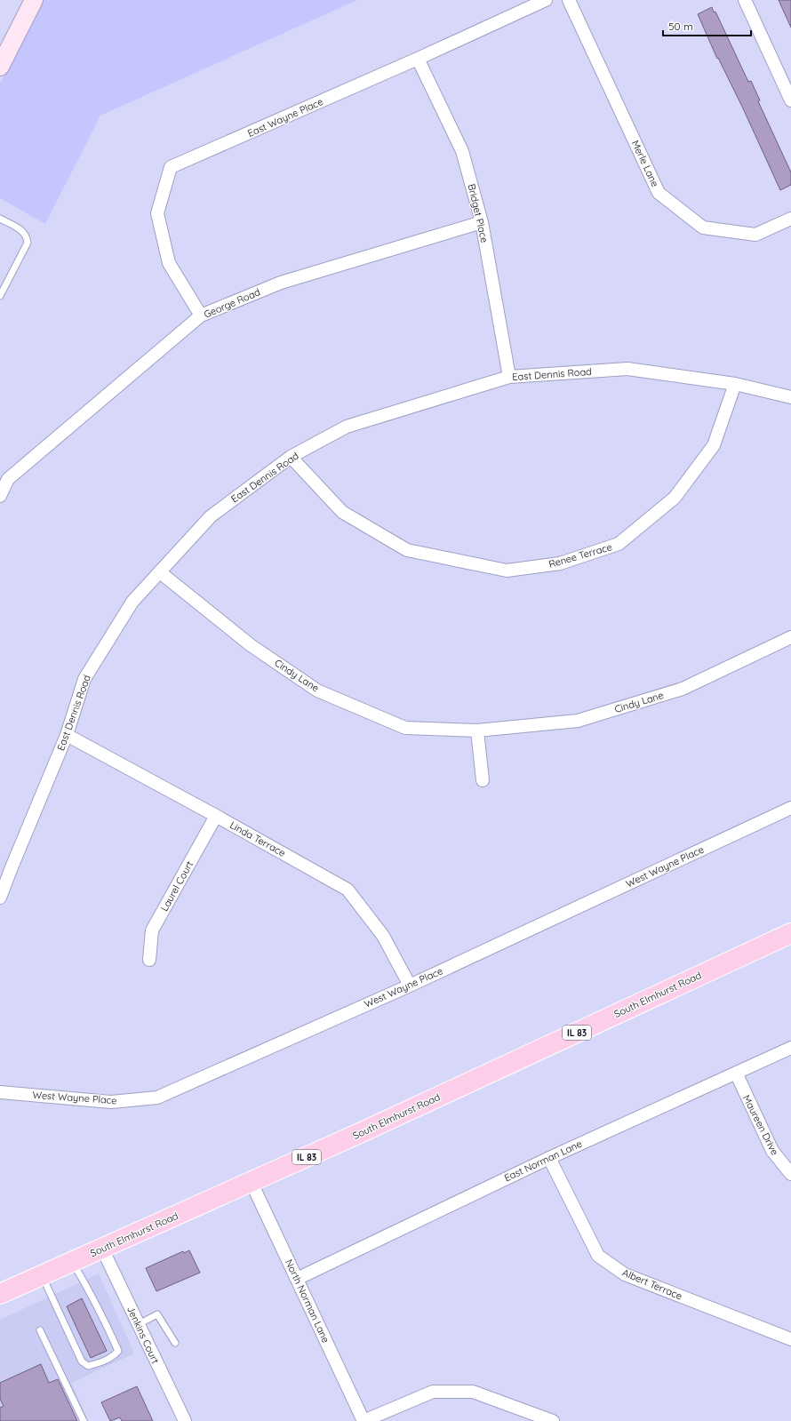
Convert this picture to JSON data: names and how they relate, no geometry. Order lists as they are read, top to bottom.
{
  "streets": {
    "main road": ["South Elmhurst Road", "IL 83"],
    "street": [
      "East Wayne Place",
      "Merle Lane",
      "Bridget Place",
      "George Road",
      "East Dennis Road",
      "Renee Terrace",
      "Cindy Lane",
      "Linda Terrace",
      "West Wayne Place",
      "Laurel Court",
      "Maureen Drive",
      "East Norman Lane",
      "Albert Terrace",
      "North Norman Lane",
      "Jenkins Court"
    ]
  },
  "crossings": [
    ["East Wayne Place", "Bridget Place"],
    ["East Wayne Place", "George Road"],
    ["Bridget Place", "George Road"],
    ["Bridget Place", "East Dennis Road"],
    ["East Dennis Road", "Renee Terrace"],
    ["East Dennis Road", "Cindy Lane"],
    ["East Dennis Road", "Linda Terrace"],
    ["Linda Terrace", "West Wayne Place"],
    ["Linda Terrace", "Laurel Court"],
    ["South Elmhurst Road", "North Norman Lane"],
    ["South Elmhurst Road", "Jenkins Court"],
    ["Maureen Drive", "East Norman Lane"],
    ["East Norman Lane", "Albert Terrace"],
    ["East Norman Lane", "North Norman Lane"]
  ],
  "scale_bar": "50 m"
}
